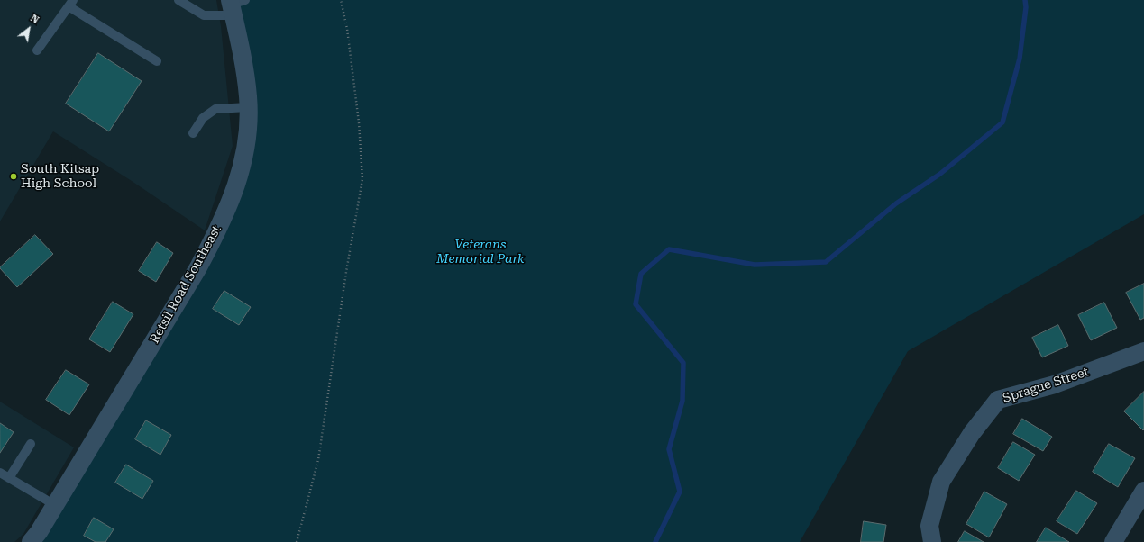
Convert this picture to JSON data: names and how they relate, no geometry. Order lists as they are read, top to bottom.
{
  "streets": {
    "street": ["Retsil Road Southeast", "Sprague Street"]
  },
  "parks": ["Veterans Memorial Park"],
  "places": ["South Kitsap High School"],
  "north": "top right"
}
